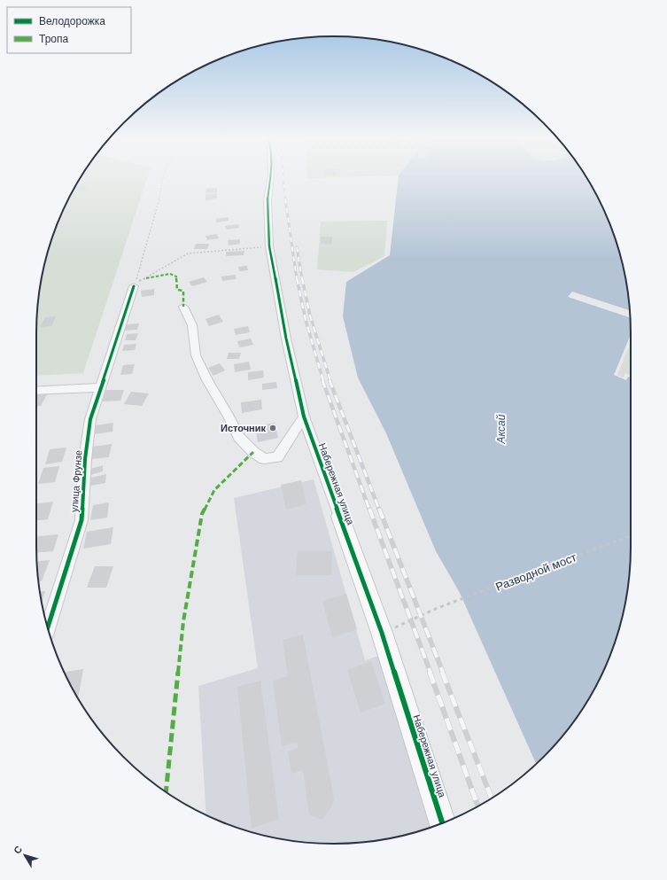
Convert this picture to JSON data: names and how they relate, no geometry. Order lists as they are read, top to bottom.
{
  "streets": {
    "street": ["улица Фрунзе", "Набережная улица"],
    "path": ["Разводной мост"]
  },
  "crossings": [
    ["Набережная улица", "Разводной мост"]
  ],
  "water": ["Аксай"],
  "places": ["Источник"],
  "legend": ["Велодорожка", "Тропа"],
  "north": "top left"
}
